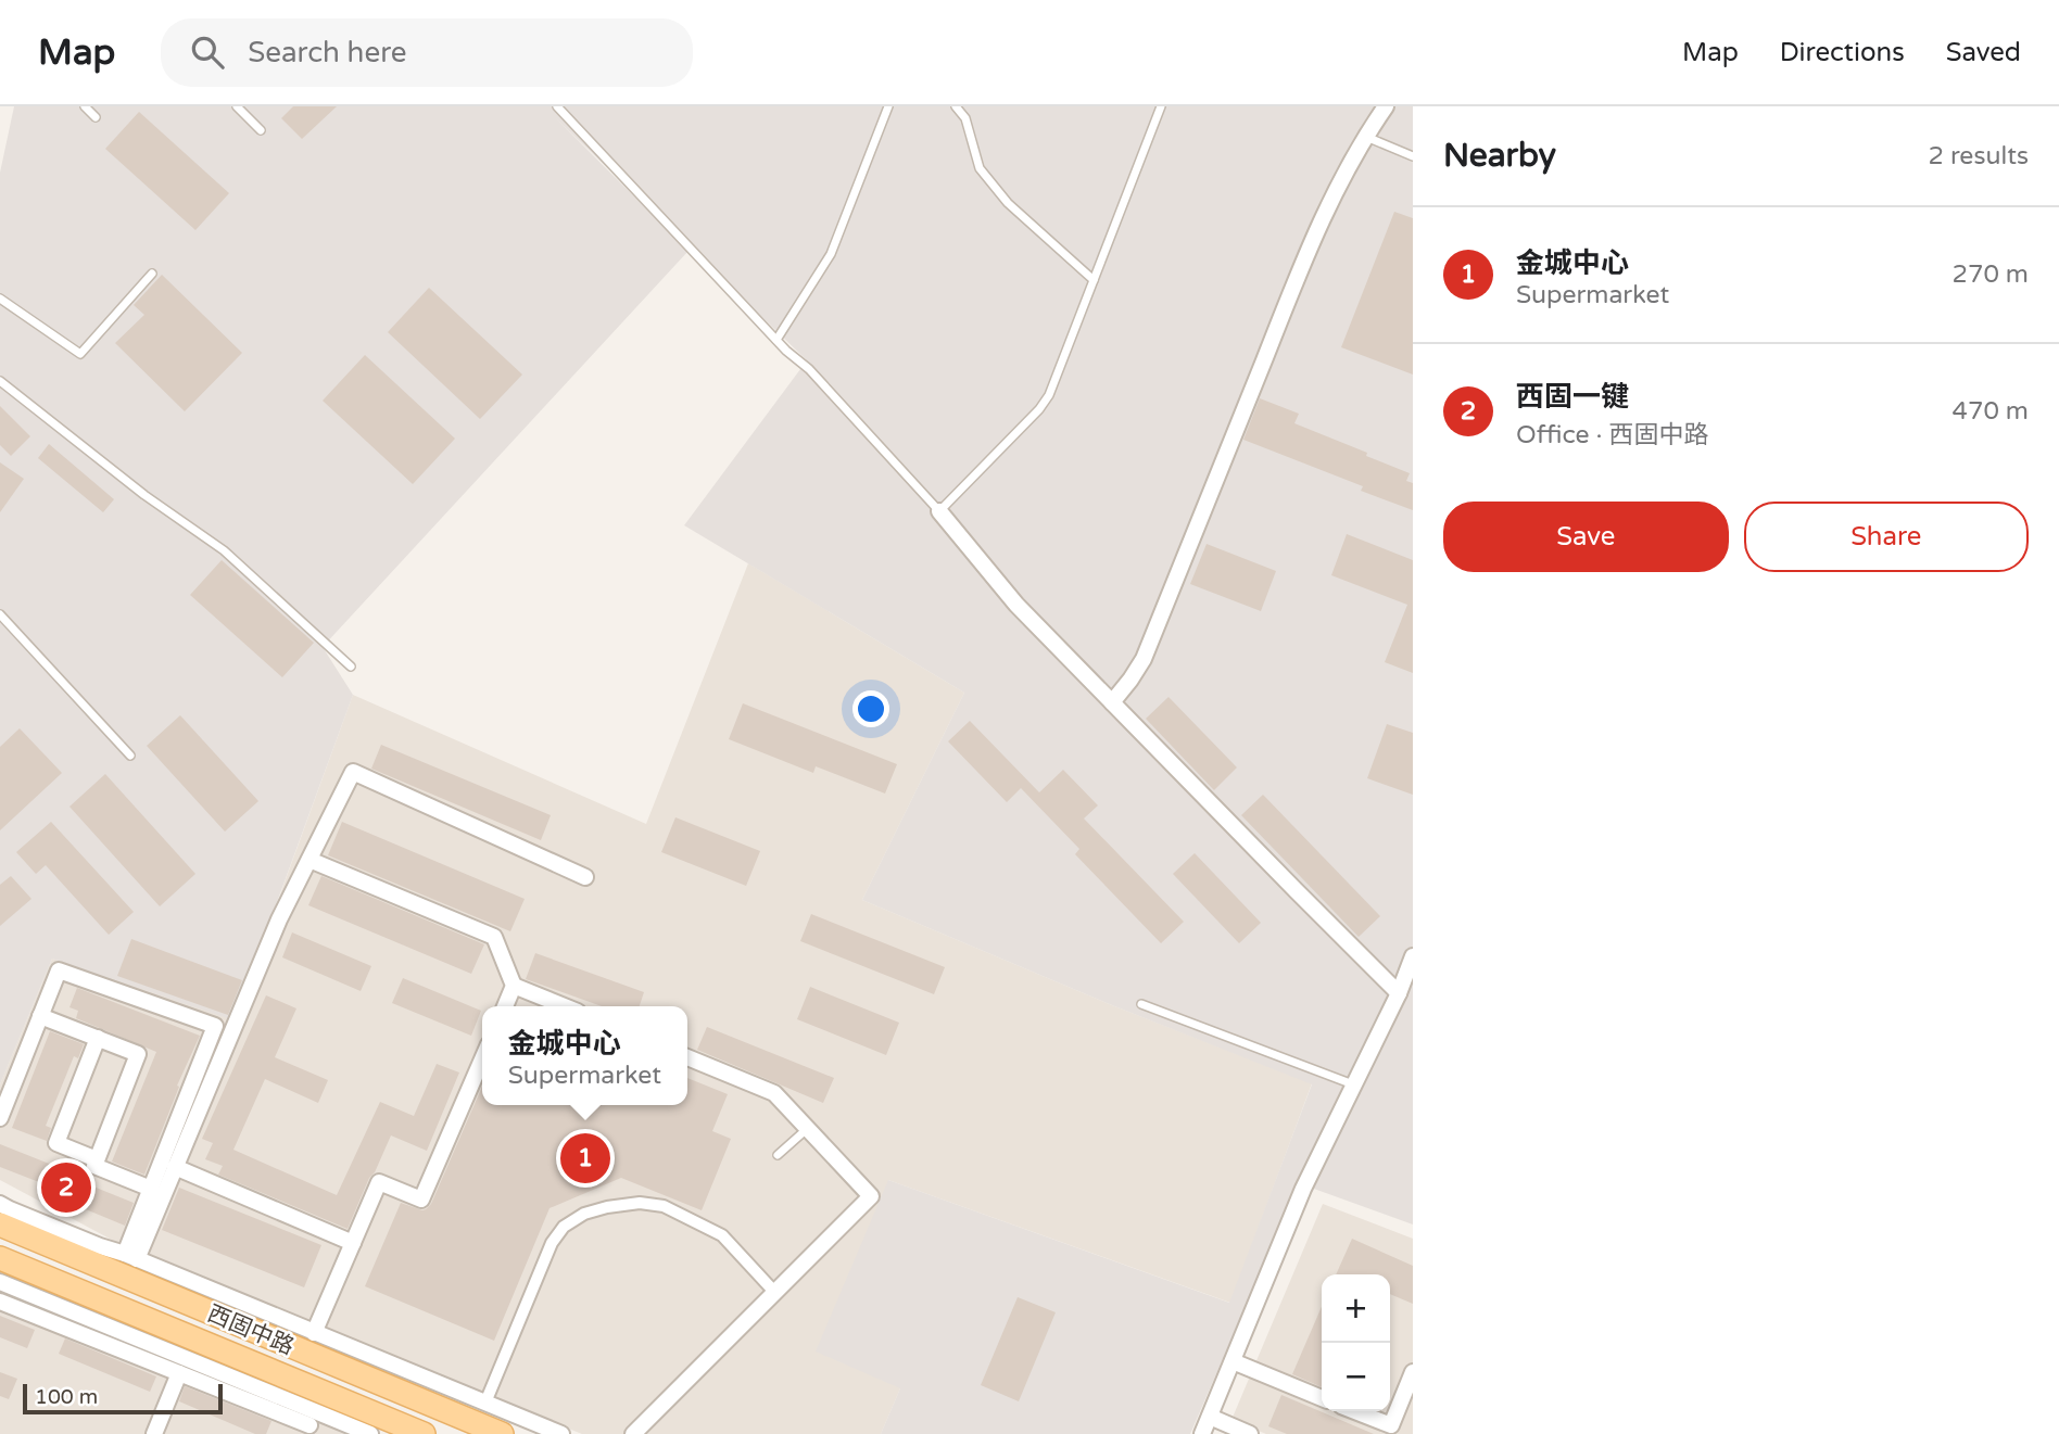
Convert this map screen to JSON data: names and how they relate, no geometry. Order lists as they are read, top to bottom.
{
  "streets": {
    "main road": ["西固中路"]
  },
  "scale_bar": "100 m",
  "page": {
    "header": "Map",
    "search": "Search here",
    "nav": ["Map", "Directions", "Saved"],
    "heading": ["Nearby", "2 results"],
    "list": [
      {
        "mark": "1",
        "name": "金城中心",
        "note": "Supermarket",
        "value": "270 m"
      },
      {
        "mark": "2",
        "name": "西固一键",
        "note": "Office · 西固中路",
        "value": "470 m"
      }
    ],
    "buttons": ["Save", "Share"],
    "popup": ["金城中心", "Supermarket"],
    "pins": ["1", "2"],
    "map_buttons": ["+", "−"],
    "scale": "100 m"
  }
}
